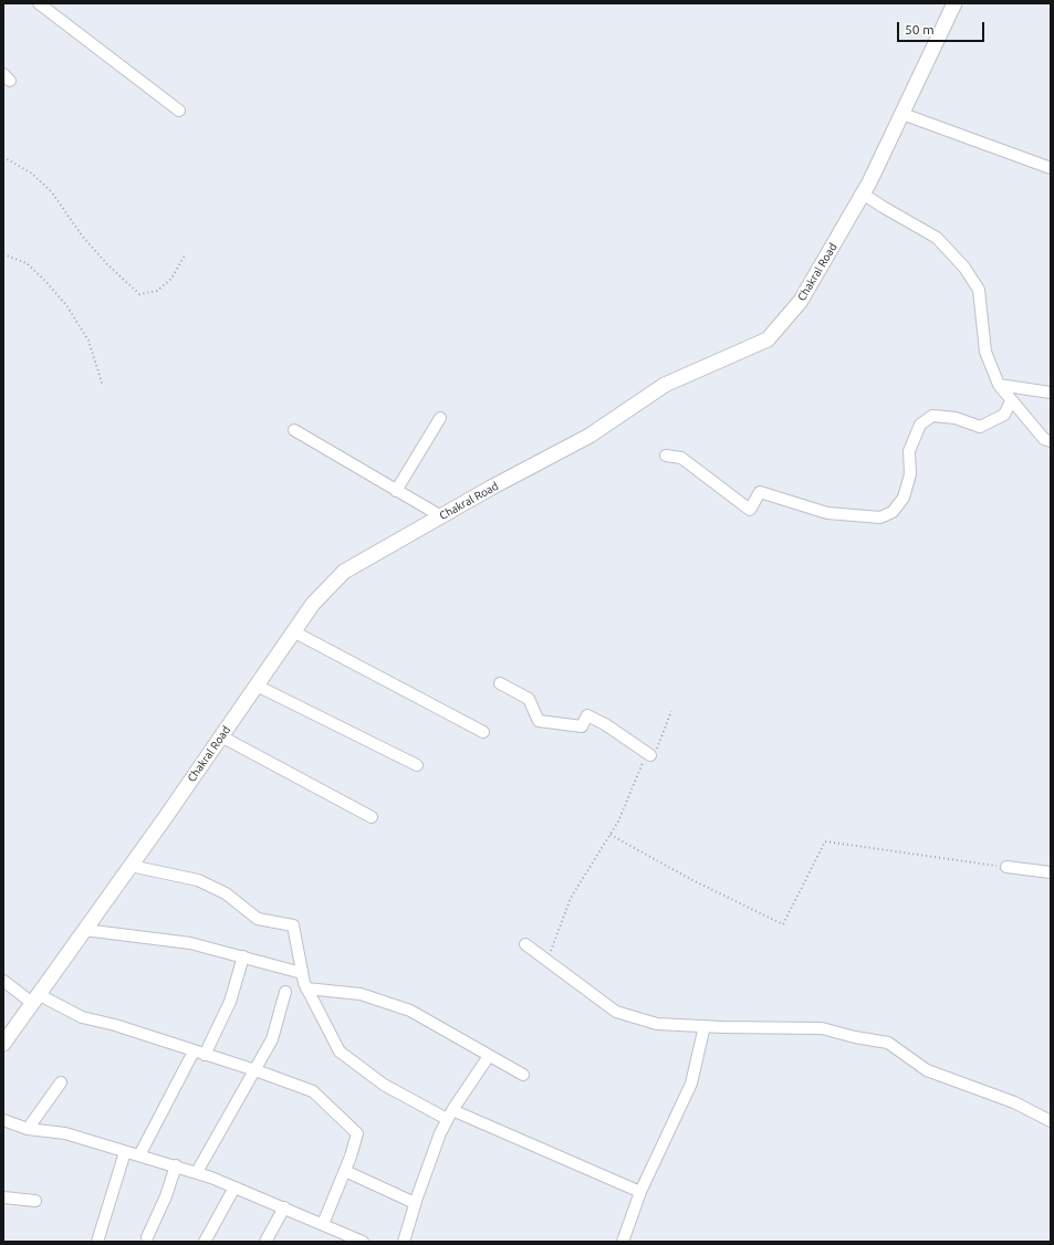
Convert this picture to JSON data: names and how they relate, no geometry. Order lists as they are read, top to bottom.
{
  "streets": {
    "street": ["Chakral Road"]
  },
  "scale_bar": "50 m"
}
